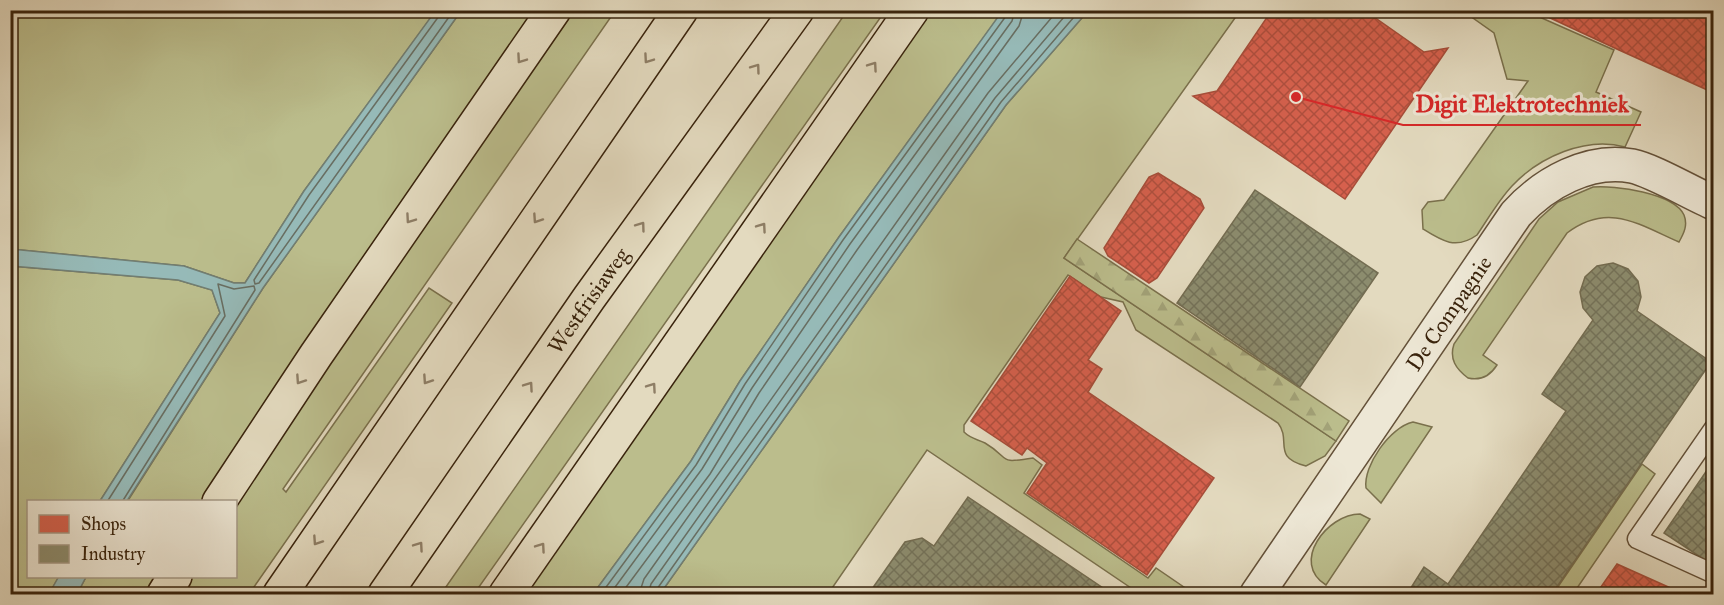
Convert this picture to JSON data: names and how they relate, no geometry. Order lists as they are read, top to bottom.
{
  "streets": {
    "highway": ["Westfrisiaweg"],
    "street": ["De Compagnie"]
  },
  "places": ["Digit Elektrotechniek"],
  "legend": ["Shops", "Industry"]
}
